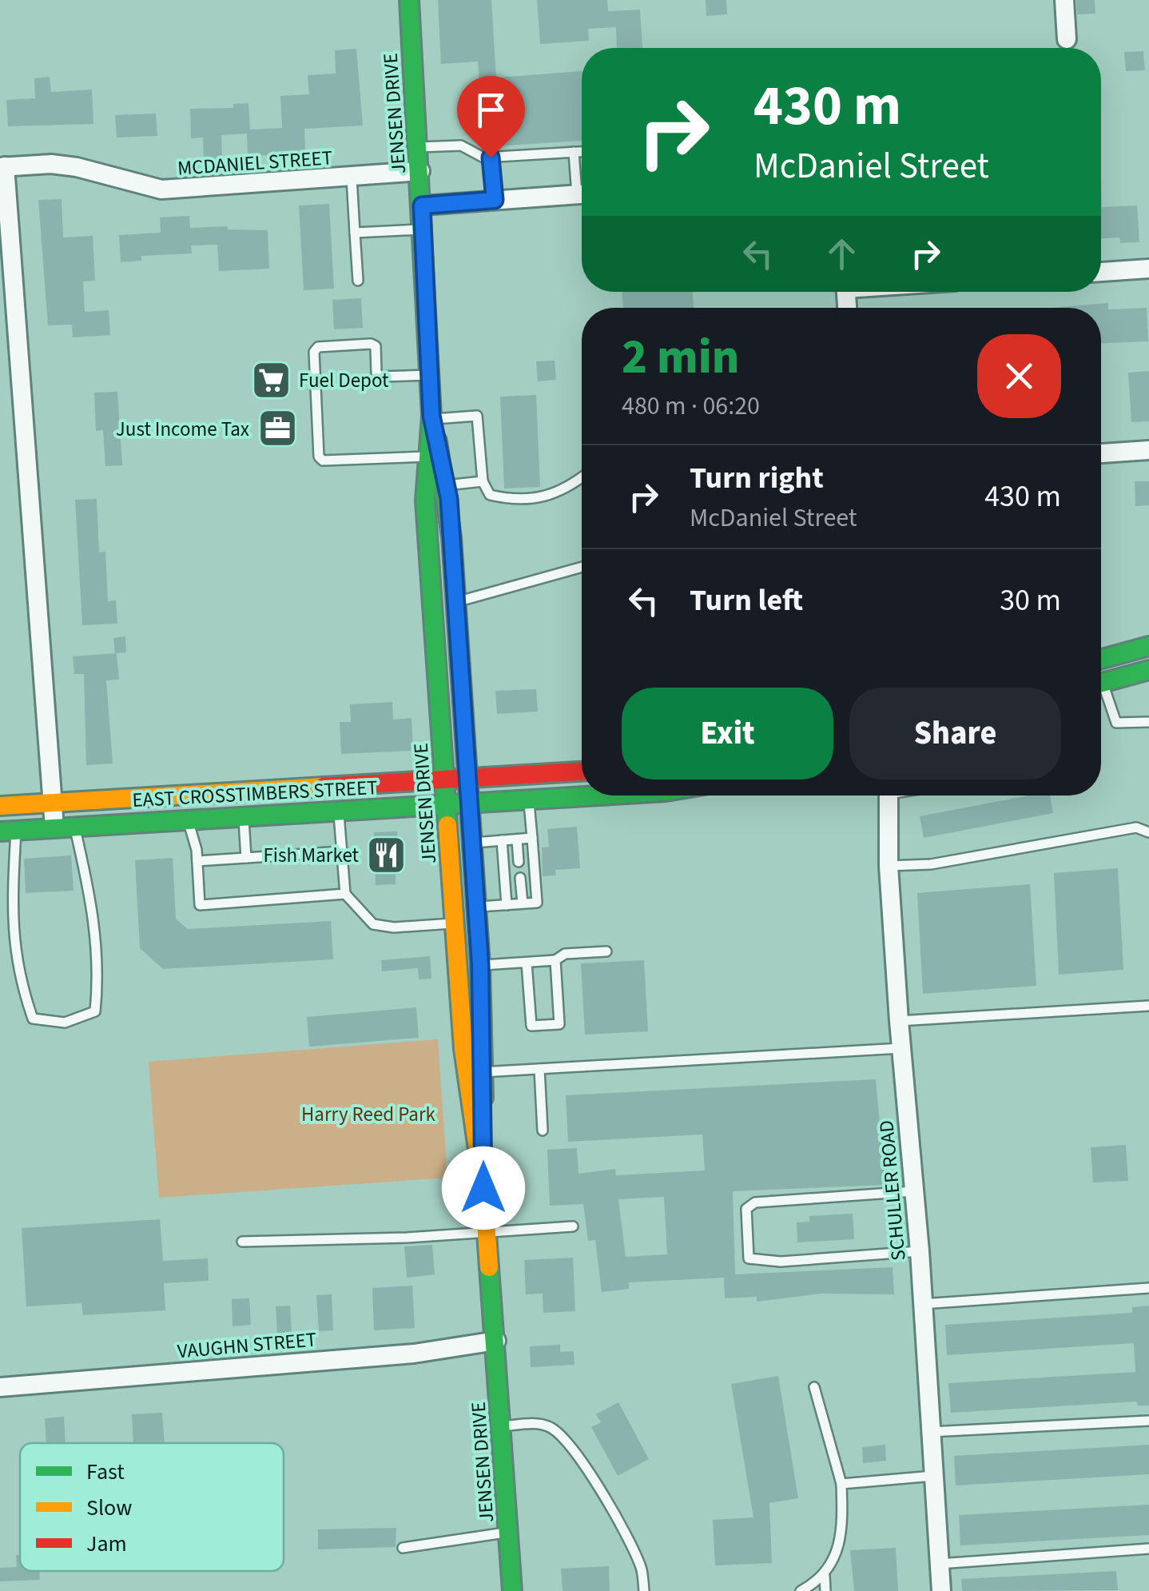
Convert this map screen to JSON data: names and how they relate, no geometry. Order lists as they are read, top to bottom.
{
  "streets": {
    "main road": ["JENSEN DRIVE", "EAST CROSSTIMBERS STREET"],
    "street": ["MCDANIEL STREET", "SCHULLER ROAD", "VAUGHN STREET"]
  },
  "crossings": [
    ["JENSEN DRIVE", "MCDANIEL STREET"],
    ["JENSEN DRIVE", "EAST CROSSTIMBERS STREET"],
    ["JENSEN DRIVE", "VAUGHN STREET"]
  ],
  "parks": ["Harry Reed Park"],
  "places": {
    "supermarket": ["Fuel Depot"],
    "office": ["Just Income Tax"],
    "restaurant": ["Fish Market"]
  },
  "legend": ["Fast", "Slow", "Jam"],
  "page": {
    "turn": ["430 m", "McDaniel Street"],
    "heading": ["2 min", "480 m · 06:20"],
    "list": [
      {
        "name": "Turn right",
        "note": "McDaniel Street",
        "value": "430 m"
      },
      {
        "name": "Turn left",
        "value": "30 m"
      }
    ],
    "buttons": ["Exit", "Share"]
  }
}
